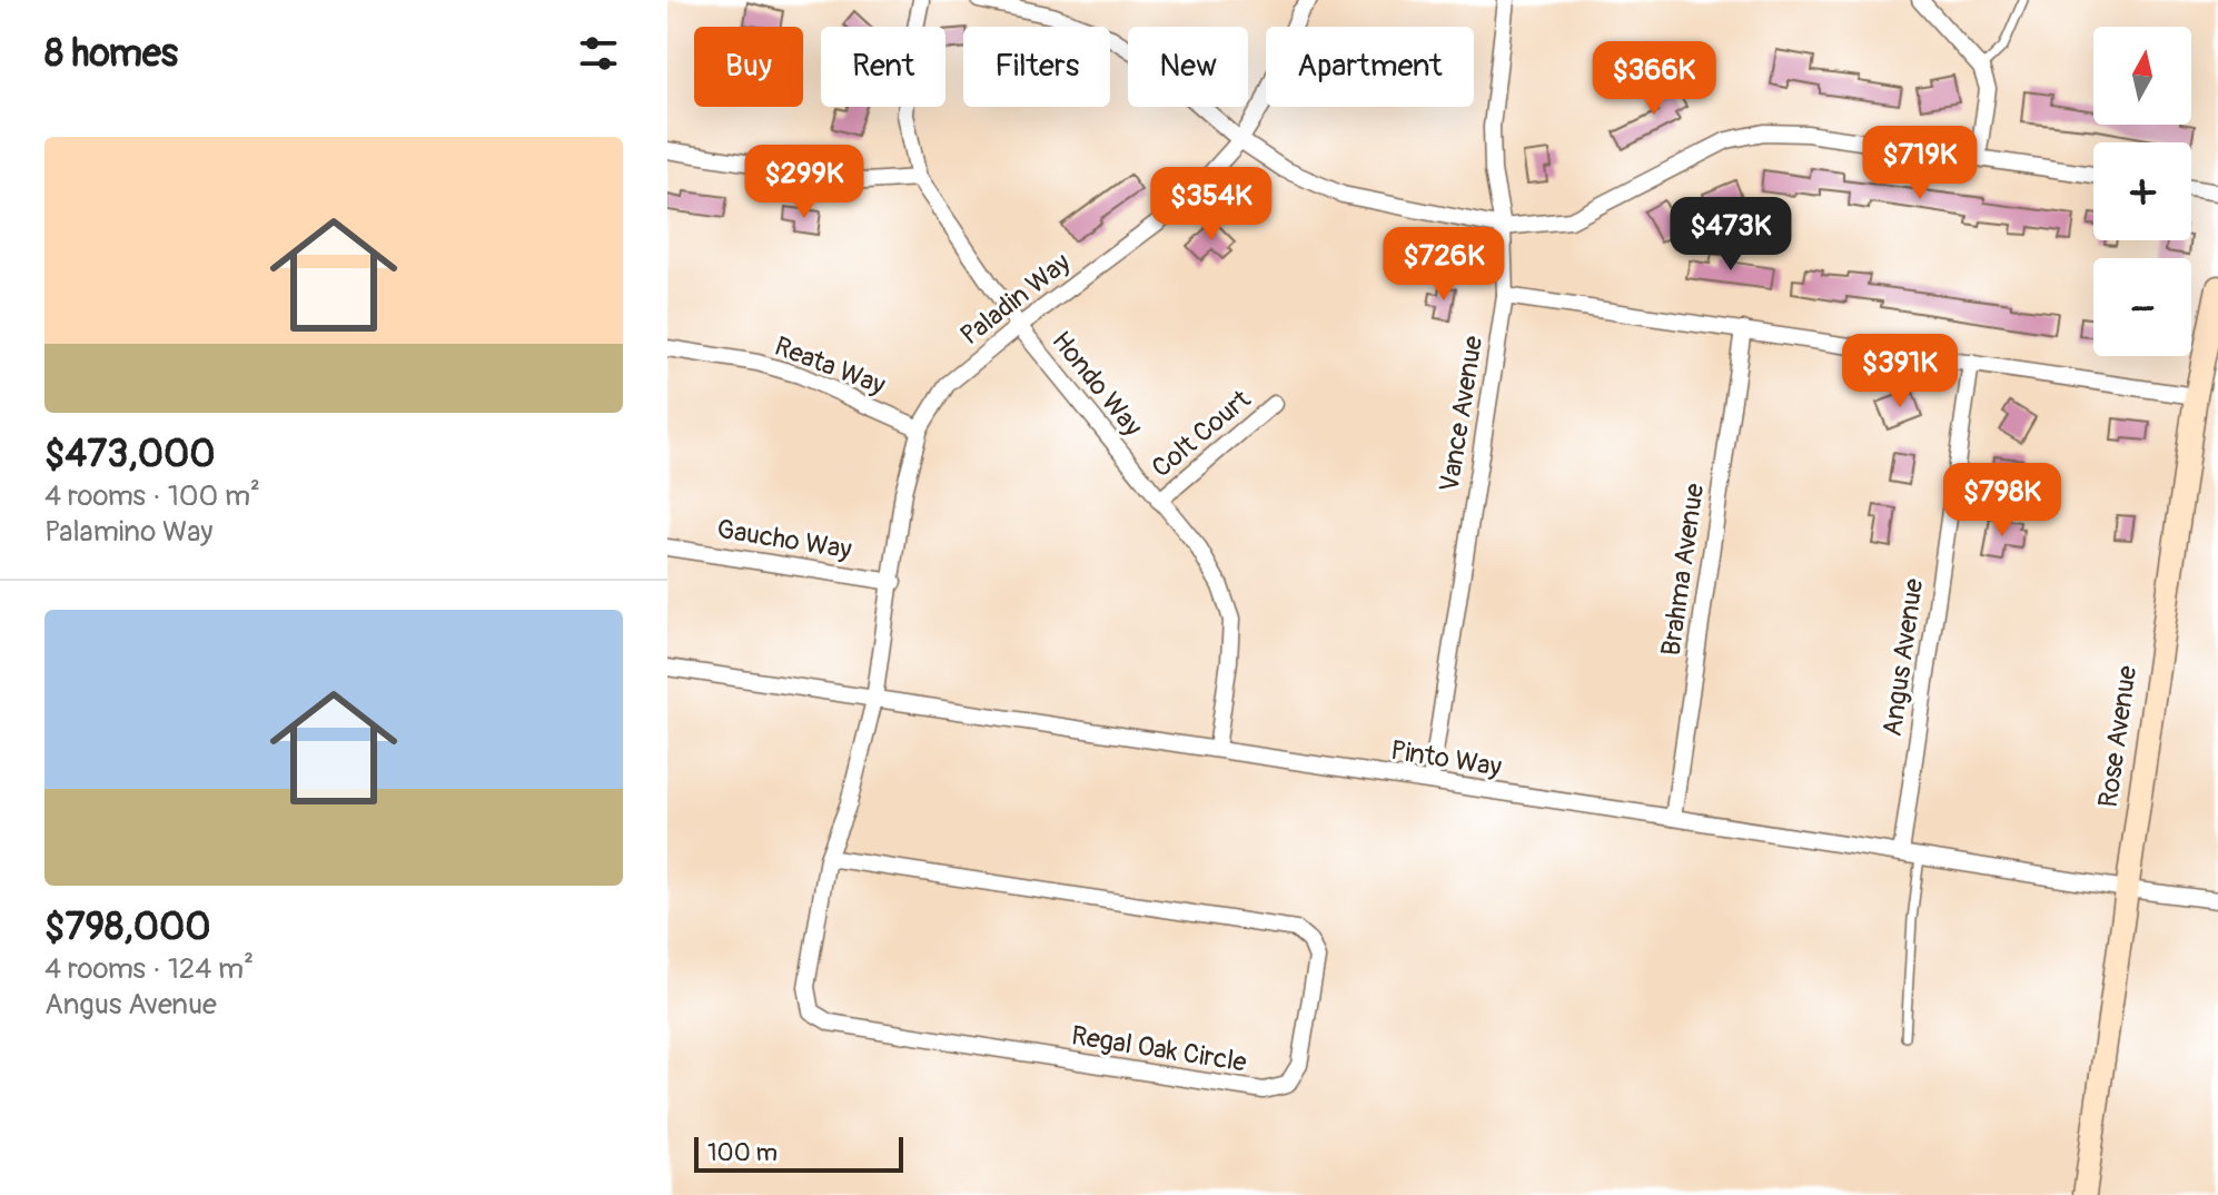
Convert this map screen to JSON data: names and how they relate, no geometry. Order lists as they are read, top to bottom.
{
  "streets": {
    "street": [
      "Paladin Way",
      "Reata Way",
      "Hondo Way",
      "Vance Avenue",
      "Colt Court",
      "Gaucho Way",
      "Brahma Avenue",
      "Angus Avenue",
      "Rose Avenue",
      "Pinto Way",
      "Regal Oak Circle"
    ]
  },
  "crossings": [
    ["Paladin Way", "Reata Way"],
    ["Paladin Way", "Hondo Way"],
    ["Paladin Way", "Gaucho Way"],
    ["Paladin Way", "Pinto Way"],
    ["Paladin Way", "Regal Oak Circle"],
    ["Hondo Way", "Colt Court"],
    ["Hondo Way", "Pinto Way"],
    ["Vance Avenue", "Pinto Way"],
    ["Brahma Avenue", "Pinto Way"],
    ["Angus Avenue", "Pinto Way"],
    ["Rose Avenue", "Pinto Way"],
    ["Pinto Way", "Regal Oak Circle"]
  ],
  "scale_bar": "100 m",
  "north": "top",
  "page": {
    "heading": "8 homes",
    "map_buttons": ["+", "−"],
    "chip": [
      "Buy",
      "Rent",
      "Filters",
      "New",
      "Apartment"
    ],
    "price": [
      "$366K",
      "$719K",
      "$299K",
      "$354K",
      "$473K",
      "$726K",
      "$391K",
      "$798K"
    ],
    "list": [
      {
        "name": "$473,000",
        "note": "4 rooms · 100 m² · Palamino Way"
      },
      {
        "name": "$798,000",
        "note": "4 rooms · 124 m² · Angus Avenue"
      }
    ],
    "scale": "100 m"
  }
}
